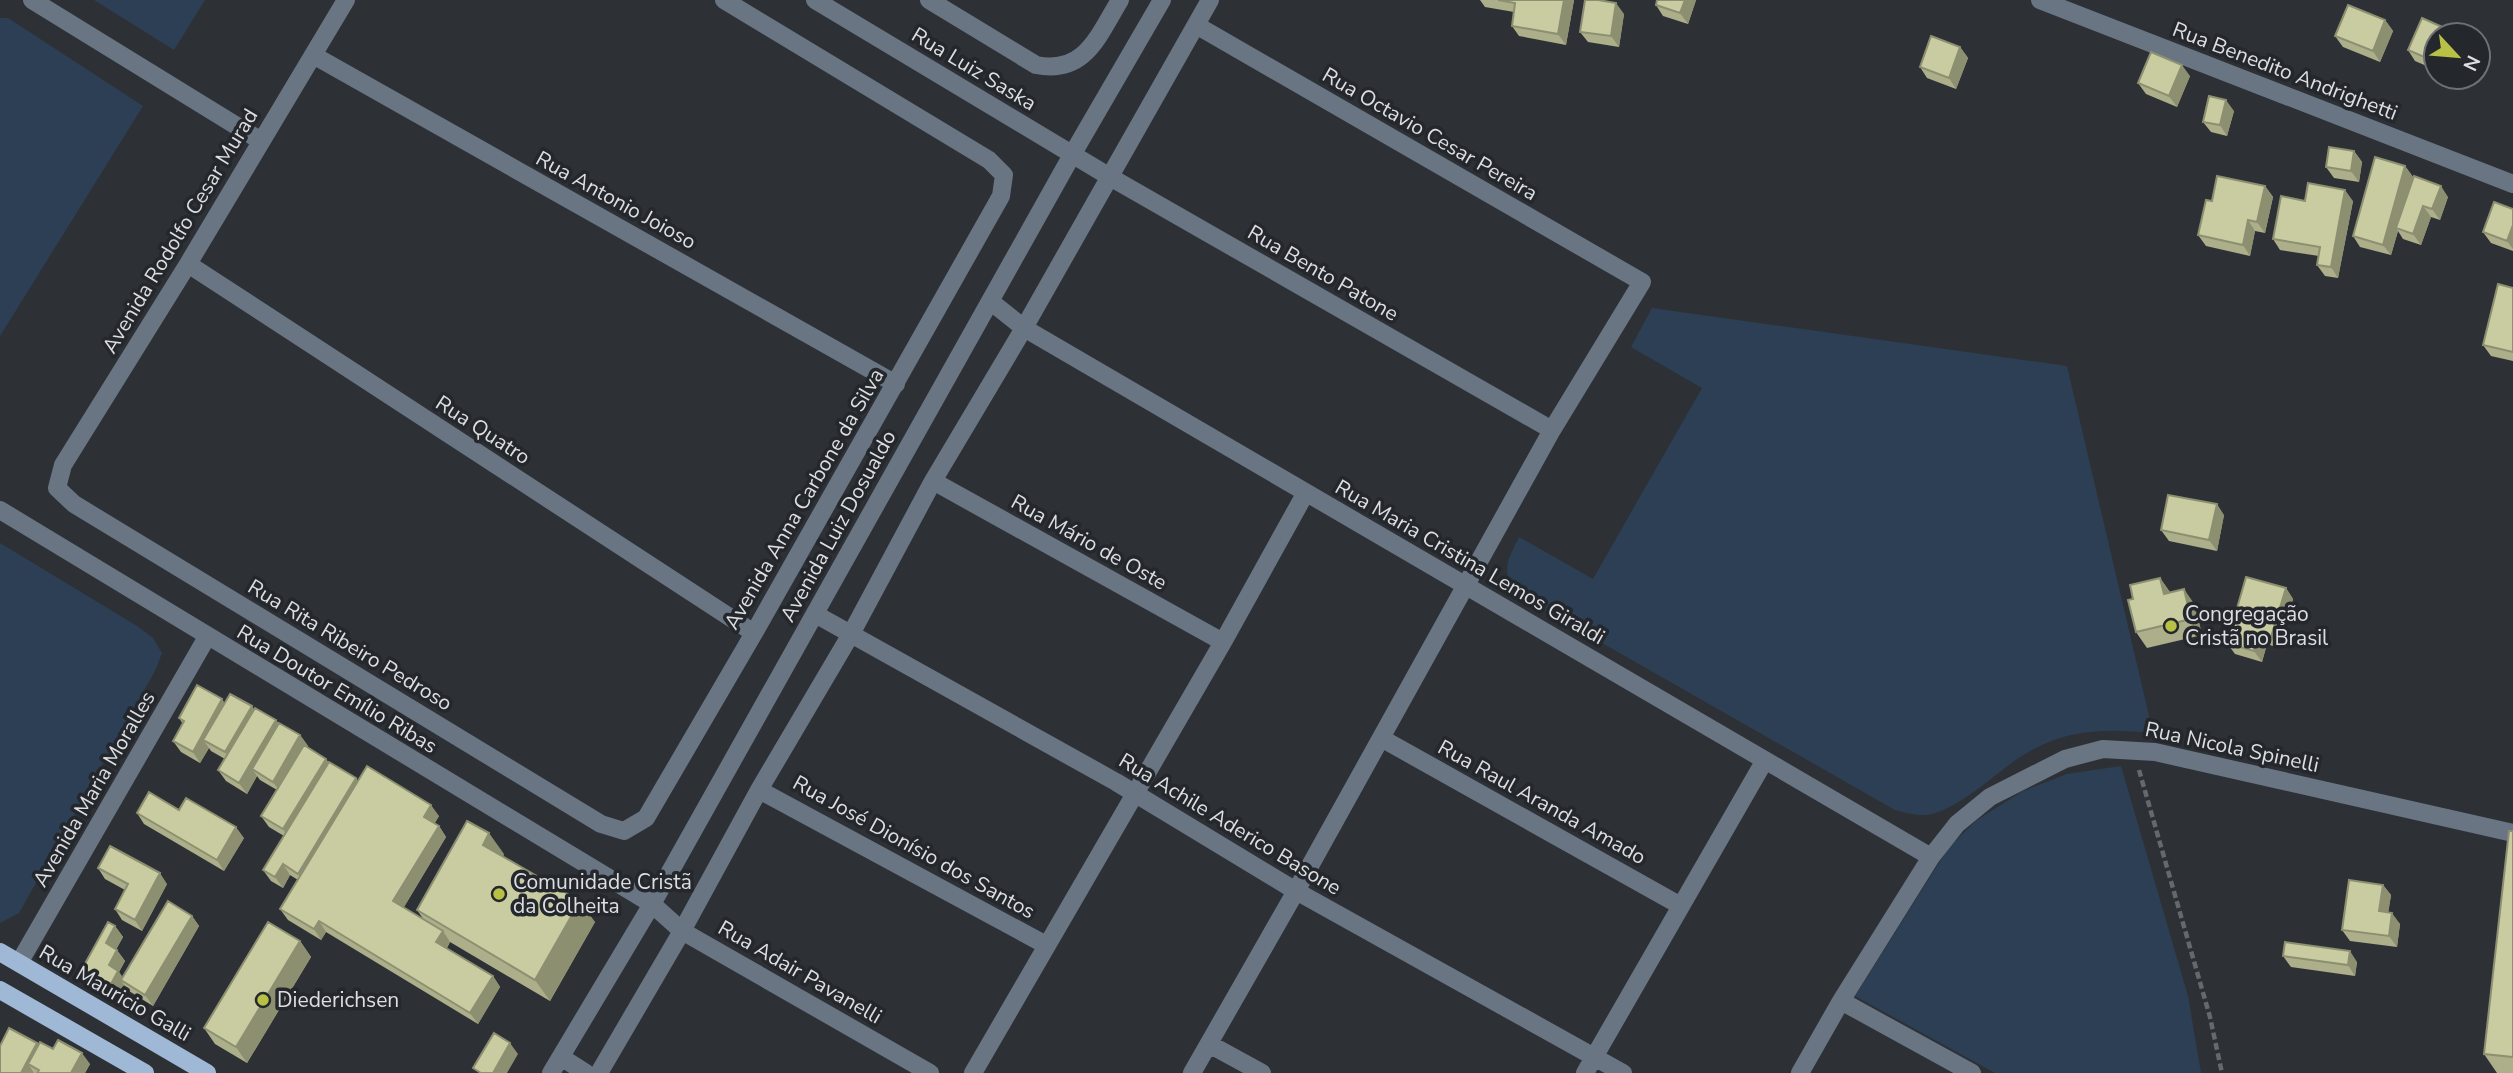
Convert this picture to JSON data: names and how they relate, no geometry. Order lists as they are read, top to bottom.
{
  "streets": {
    "main road": ["Rua Mauricio Galli"],
    "street": [
      "Rua Luiz Saska",
      "Rua Benedito Andrighetti",
      "Rua Octavio Cesar Pereira",
      "Rua Antonio Joioso",
      "Avenida Rodolfo Cesar Murad",
      "Rua Bento Patone",
      "Rua Quatro",
      "Avenida Anna Carbone da Silva",
      "Avenida Luiz Dosualdo",
      "Rua Mário de Oste",
      "Rua Maria Cristina Lemos Giraldi",
      "Rua Rita Ribeiro Pedroso",
      "Rua Doutor Emílio Ribas",
      "Rua Nicola Spinelli",
      "Avenida Maria Moralles",
      "Rua Raul Aranda Amado",
      "Rua Achile Aderico Basone",
      "Rua José Dionísio dos Santos",
      "Rua Adair Pavanelli"
    ]
  },
  "crossings": [
    ["Rua Luiz Saska", "Rua Bento Patone"],
    ["Rua Luiz Saska", "Avenida Luiz Dosualdo"],
    ["Rua Octavio Cesar Pereira", "Rua Bento Patone"],
    ["Rua Antonio Joioso", "Avenida Rodolfo Cesar Murad"],
    ["Rua Antonio Joioso", "Avenida Anna Carbone da Silva"],
    ["Avenida Rodolfo Cesar Murad", "Rua Quatro"],
    ["Avenida Rodolfo Cesar Murad", "Rua Rita Ribeiro Pedroso"],
    ["Rua Bento Patone", "Avenida Luiz Dosualdo"],
    ["Rua Quatro", "Avenida Anna Carbone da Silva"],
    ["Avenida Anna Carbone da Silva", "Rua Rita Ribeiro Pedroso"],
    ["Avenida Luiz Dosualdo", "Rua Maria Cristina Lemos Giraldi"],
    ["Avenida Luiz Dosualdo", "Rua Doutor Emílio Ribas"],
    ["Avenida Luiz Dosualdo", "Rua Achile Aderico Basone"],
    ["Avenida Luiz Dosualdo", "Rua Adair Pavanelli"],
    ["Rua Maria Cristina Lemos Giraldi", "Rua Nicola Spinelli"],
    ["Rua Doutor Emílio Ribas", "Avenida Maria Moralles"],
    ["Rua Doutor Emílio Ribas", "Rua Adair Pavanelli"],
    ["Avenida Maria Moralles", "Rua Mauricio Galli"]
  ],
  "places": ["Congregação Cristã no Brasil", "Comunidade Cristã da Colheita", "Diederichsen"],
  "north": "bottom right"
}
